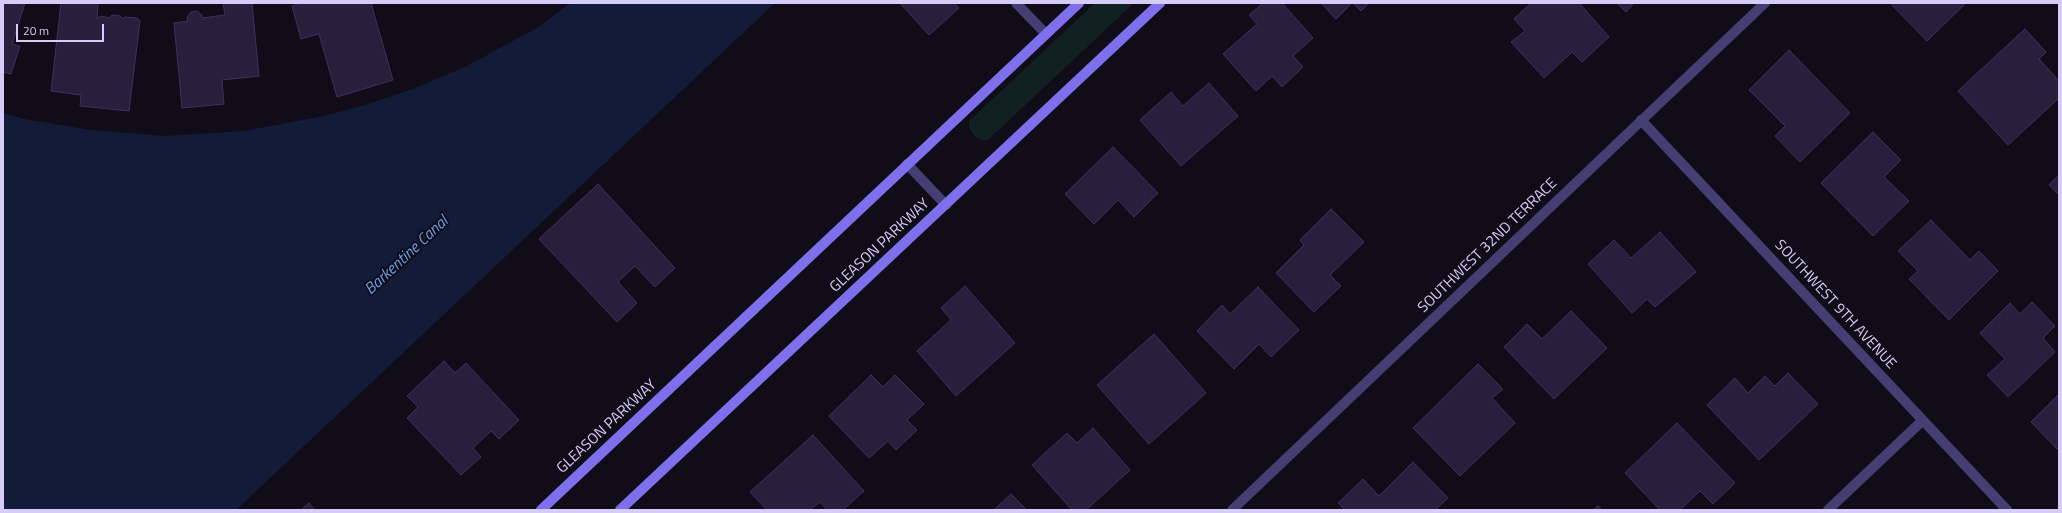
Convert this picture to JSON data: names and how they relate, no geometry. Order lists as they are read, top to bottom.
{
  "streets": {
    "main road": ["GLEASON PARKWAY"],
    "street": ["SOUTHWEST 32ND TERRACE", "SOUTHWEST 9TH AVENUE"]
  },
  "crossings": [
    ["SOUTHWEST 32ND TERRACE", "SOUTHWEST 9TH AVENUE"]
  ],
  "water": ["Barkentine Canal"],
  "scale_bar": "20 m"
}
